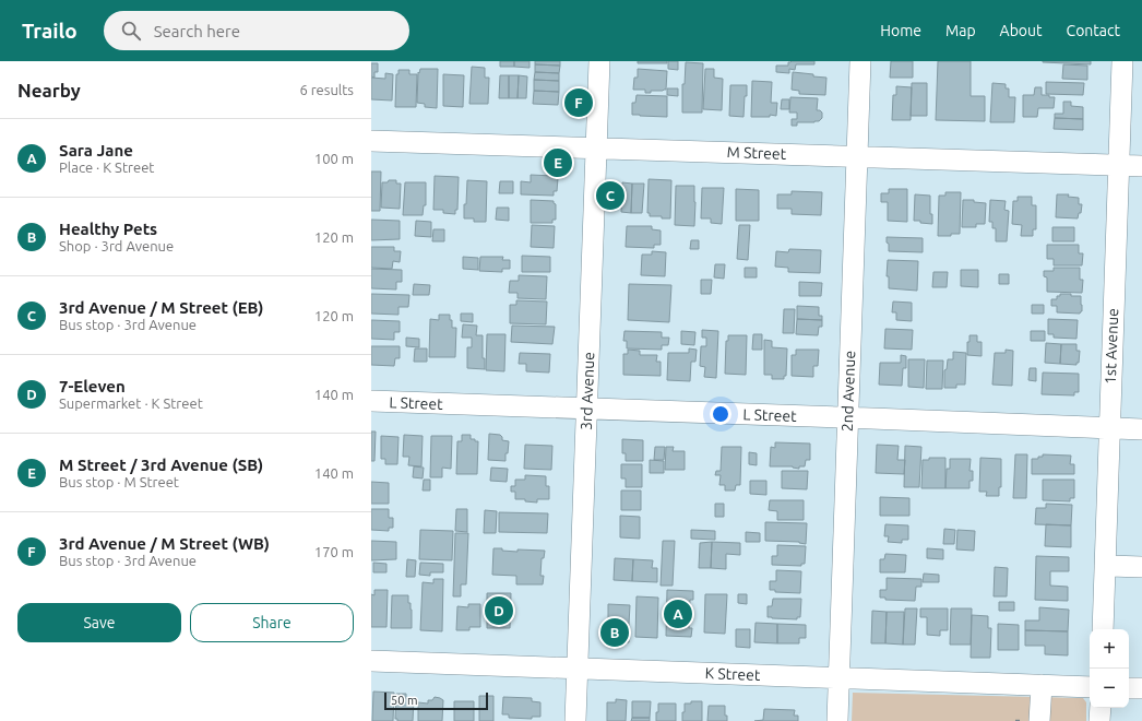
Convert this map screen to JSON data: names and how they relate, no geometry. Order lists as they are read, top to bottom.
{
  "streets": {
    "street": [
      "M Street",
      "1st Avenue",
      "3rd Avenue",
      "2nd Avenue",
      "L Street",
      "K Street"
    ]
  },
  "crossings": [
    ["M Street", "1st Avenue"],
    ["M Street", "3rd Avenue"],
    ["M Street", "2nd Avenue"],
    ["1st Avenue", "L Street"],
    ["3rd Avenue", "L Street"],
    ["3rd Avenue", "K Street"],
    ["2nd Avenue", "L Street"],
    ["2nd Avenue", "K Street"]
  ],
  "scale_bar": "50 m",
  "page": {
    "header": "Trailo",
    "search": "Search here",
    "nav": [
      "Home",
      "Map",
      "About",
      "Contact"
    ],
    "heading": ["Nearby", "6 results"],
    "pins": [
      "F",
      "E",
      "C",
      "D",
      "A",
      "B"
    ],
    "list": [
      {
        "mark": "A",
        "name": "Sara Jane",
        "note": "Place · K Street",
        "value": "100 m"
      },
      {
        "mark": "B",
        "name": "Healthy Pets",
        "note": "Shop · 3rd Avenue",
        "value": "120 m"
      },
      {
        "mark": "C",
        "name": "3rd Avenue / M Street (EB)",
        "note": "Bus stop · 3rd Avenue",
        "value": "120 m"
      },
      {
        "mark": "D",
        "name": "7-Eleven",
        "note": "Supermarket · K Street",
        "value": "140 m"
      },
      {
        "mark": "E",
        "name": "M Street / 3rd Avenue (SB)",
        "note": "Bus stop · M Street",
        "value": "140 m"
      },
      {
        "mark": "F",
        "name": "3rd Avenue / M Street (WB)",
        "note": "Bus stop · 3rd Avenue",
        "value": "170 m"
      }
    ],
    "buttons": ["Save", "Share"],
    "map_buttons": ["+", "−"],
    "scale": "50 m"
  }
}
